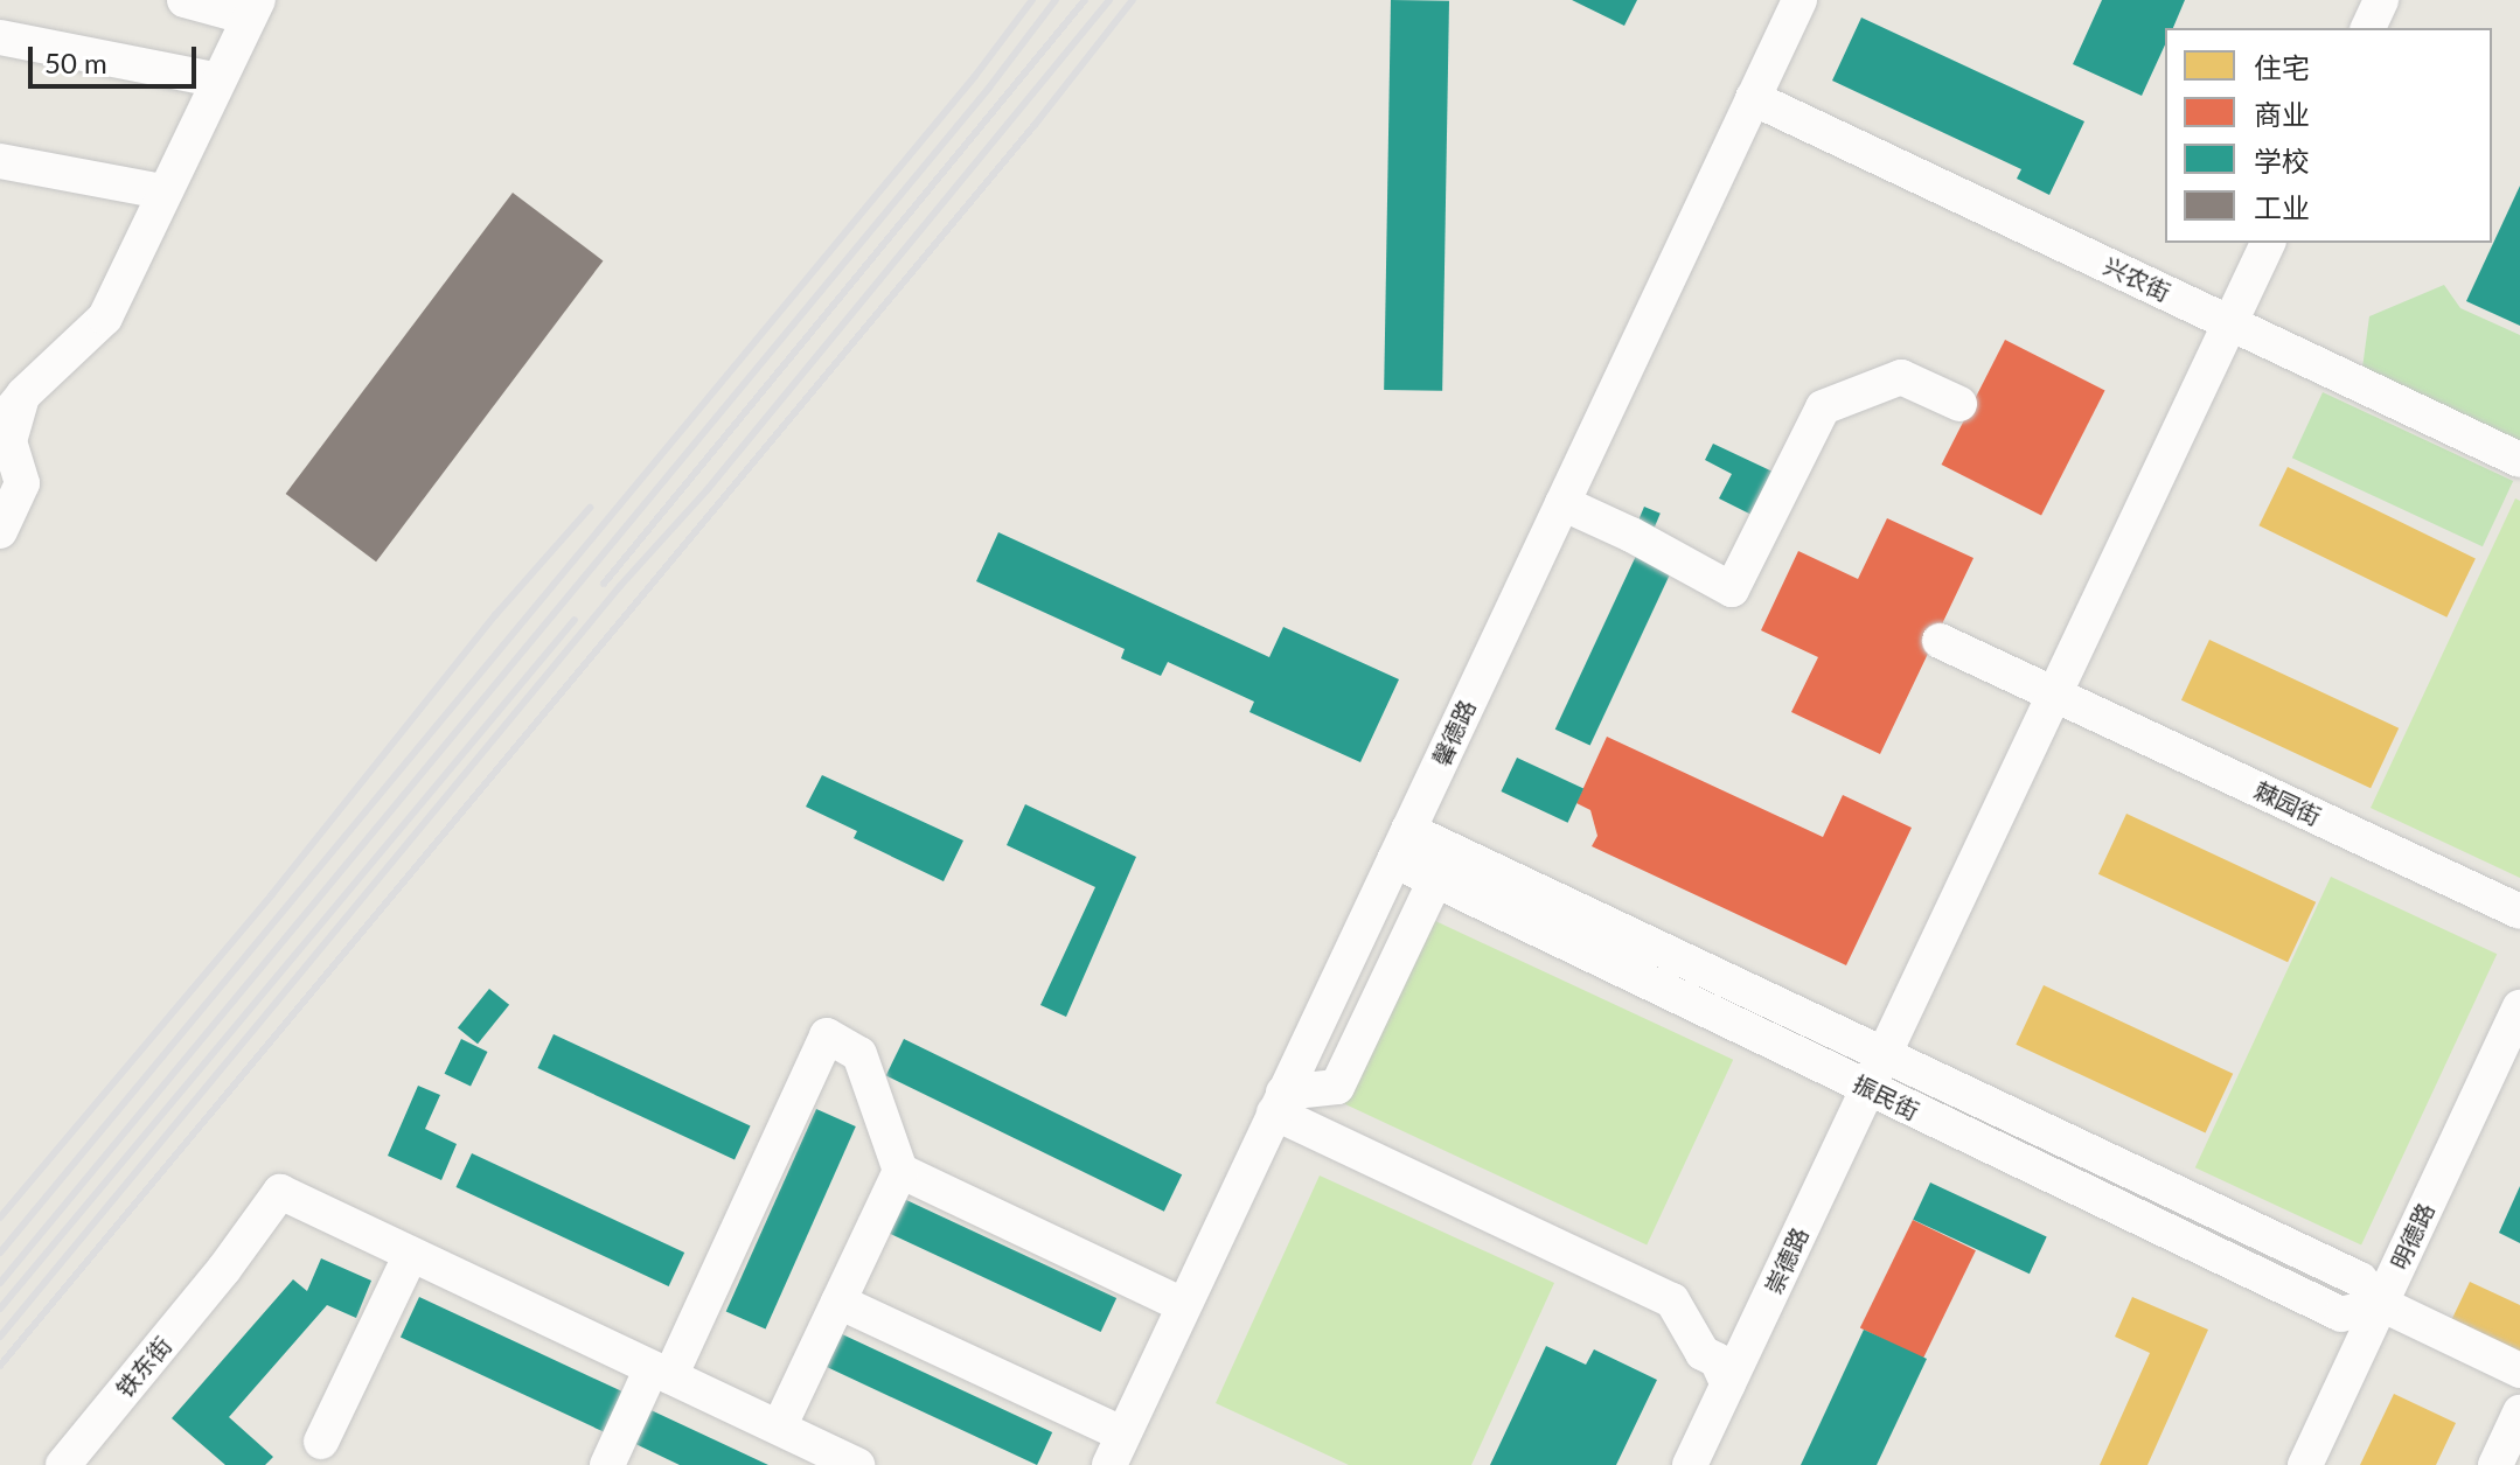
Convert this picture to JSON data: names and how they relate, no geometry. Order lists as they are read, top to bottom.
{
  "streets": {
    "street": [
      "兴农街",
      "馨德路",
      "棘园街",
      "振民街",
      "明德路",
      "崇德路",
      "铁东街"
    ]
  },
  "crossings": [
    ["兴农街", "馨德路"],
    ["兴农街", "崇德路"],
    ["馨德路", "振民街"],
    ["棘园街", "崇德路"],
    ["振民街", "明德路"],
    ["振民街", "崇德路"]
  ],
  "legend": [
    "住宅",
    "商业",
    "学校",
    "工业"
  ],
  "scale_bar": "50 m"
}
